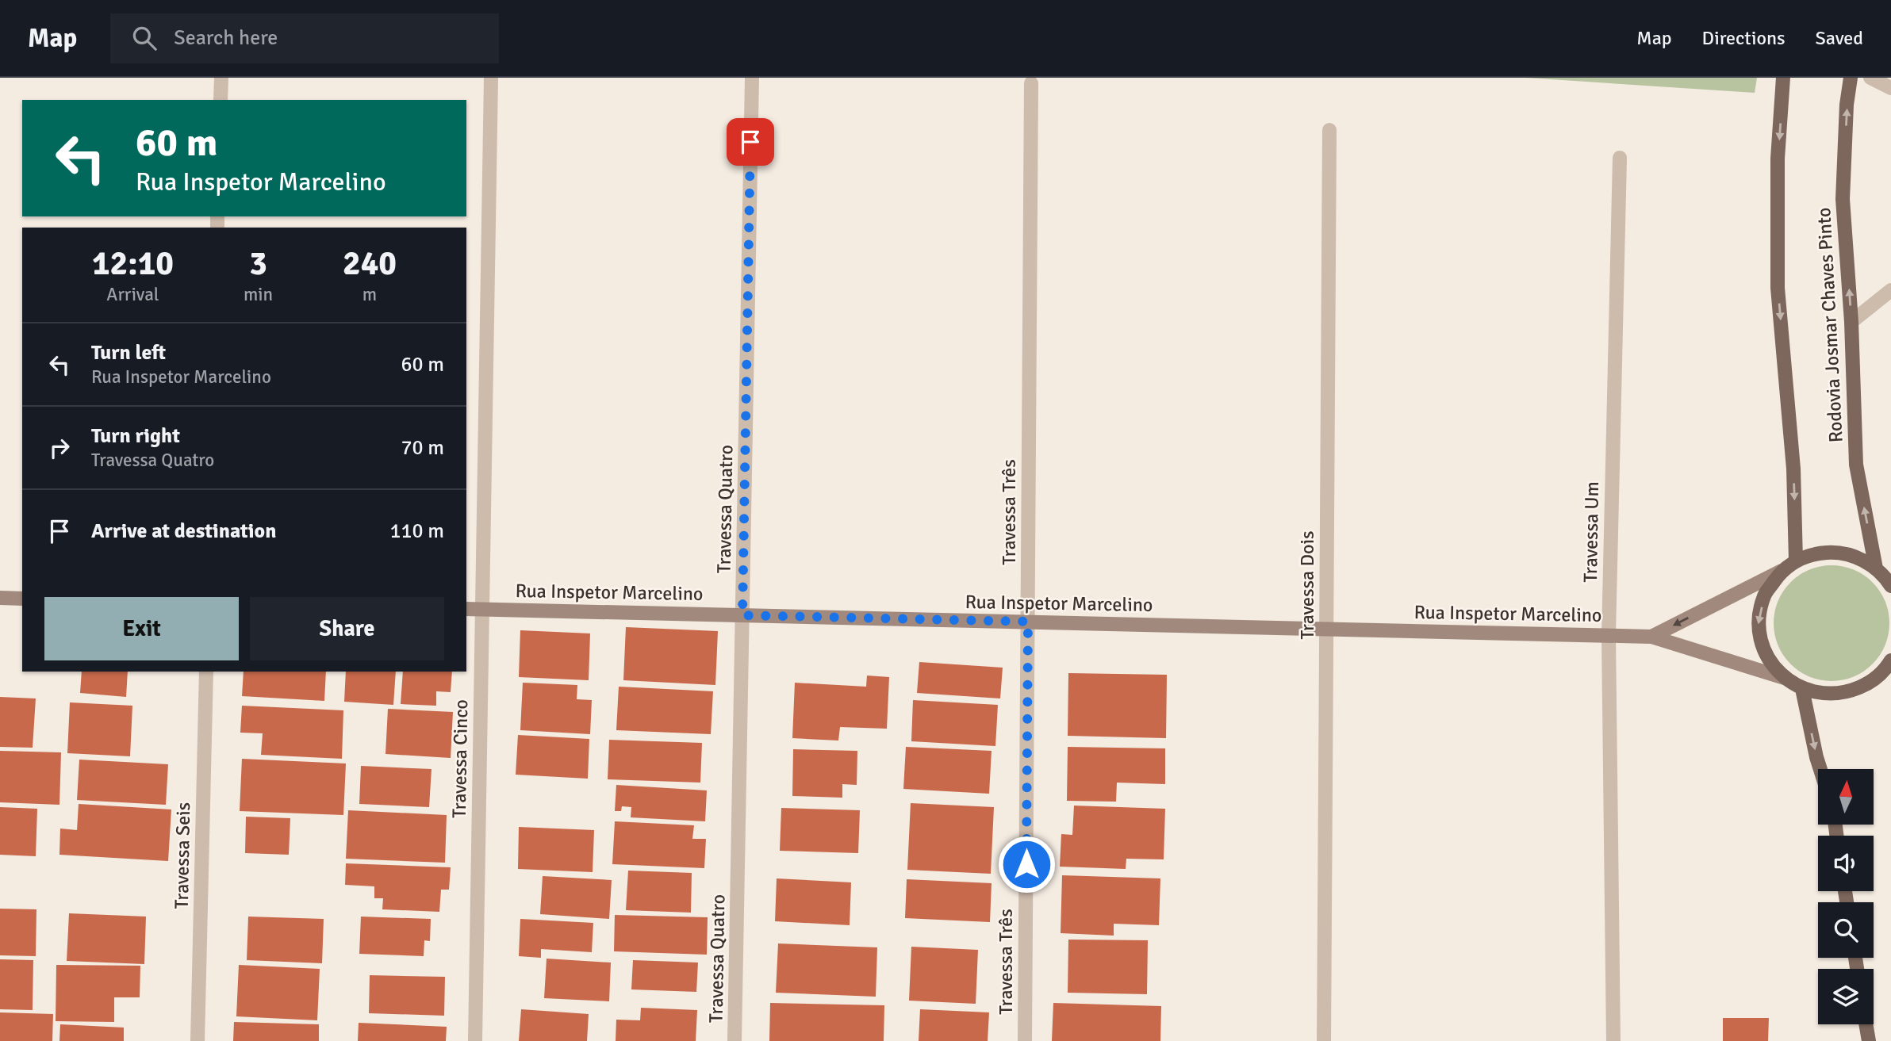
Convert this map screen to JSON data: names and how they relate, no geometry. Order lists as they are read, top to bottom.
{
  "streets": {
    "main road": ["Rodovia Josmar Chaves Pinto"],
    "street": [
      "Travessa Quatro",
      "Travessa Três",
      "Travessa Um",
      "Travessa Dois",
      "Rua Inspetor Marcelino",
      "Travessa Cinco",
      "Travessa Seis"
    ]
  },
  "crossings": [
    ["Travessa Quatro", "Rua Inspetor Marcelino"],
    ["Travessa Três", "Rua Inspetor Marcelino"],
    ["Travessa Um", "Rua Inspetor Marcelino"],
    ["Travessa Dois", "Rua Inspetor Marcelino"],
    ["Rua Inspetor Marcelino", "Travessa Cinco"]
  ],
  "north": "top",
  "page": {
    "header": "Map",
    "search": "Search here",
    "nav": ["Map", "Directions", "Saved"],
    "turn": ["60 m", "Rua Inspetor Marcelino"],
    "eta": [
      "12:10",
      "Arrival",
      "3",
      "min",
      "240",
      "m"
    ],
    "list": [
      {
        "name": "Turn left",
        "note": "Rua Inspetor Marcelino",
        "value": "60 m"
      },
      {
        "name": "Turn right",
        "note": "Travessa Quatro",
        "value": "70 m"
      },
      {
        "name": "Arrive at destination",
        "value": "110 m"
      }
    ],
    "buttons": ["Exit", "Share"]
  }
}
